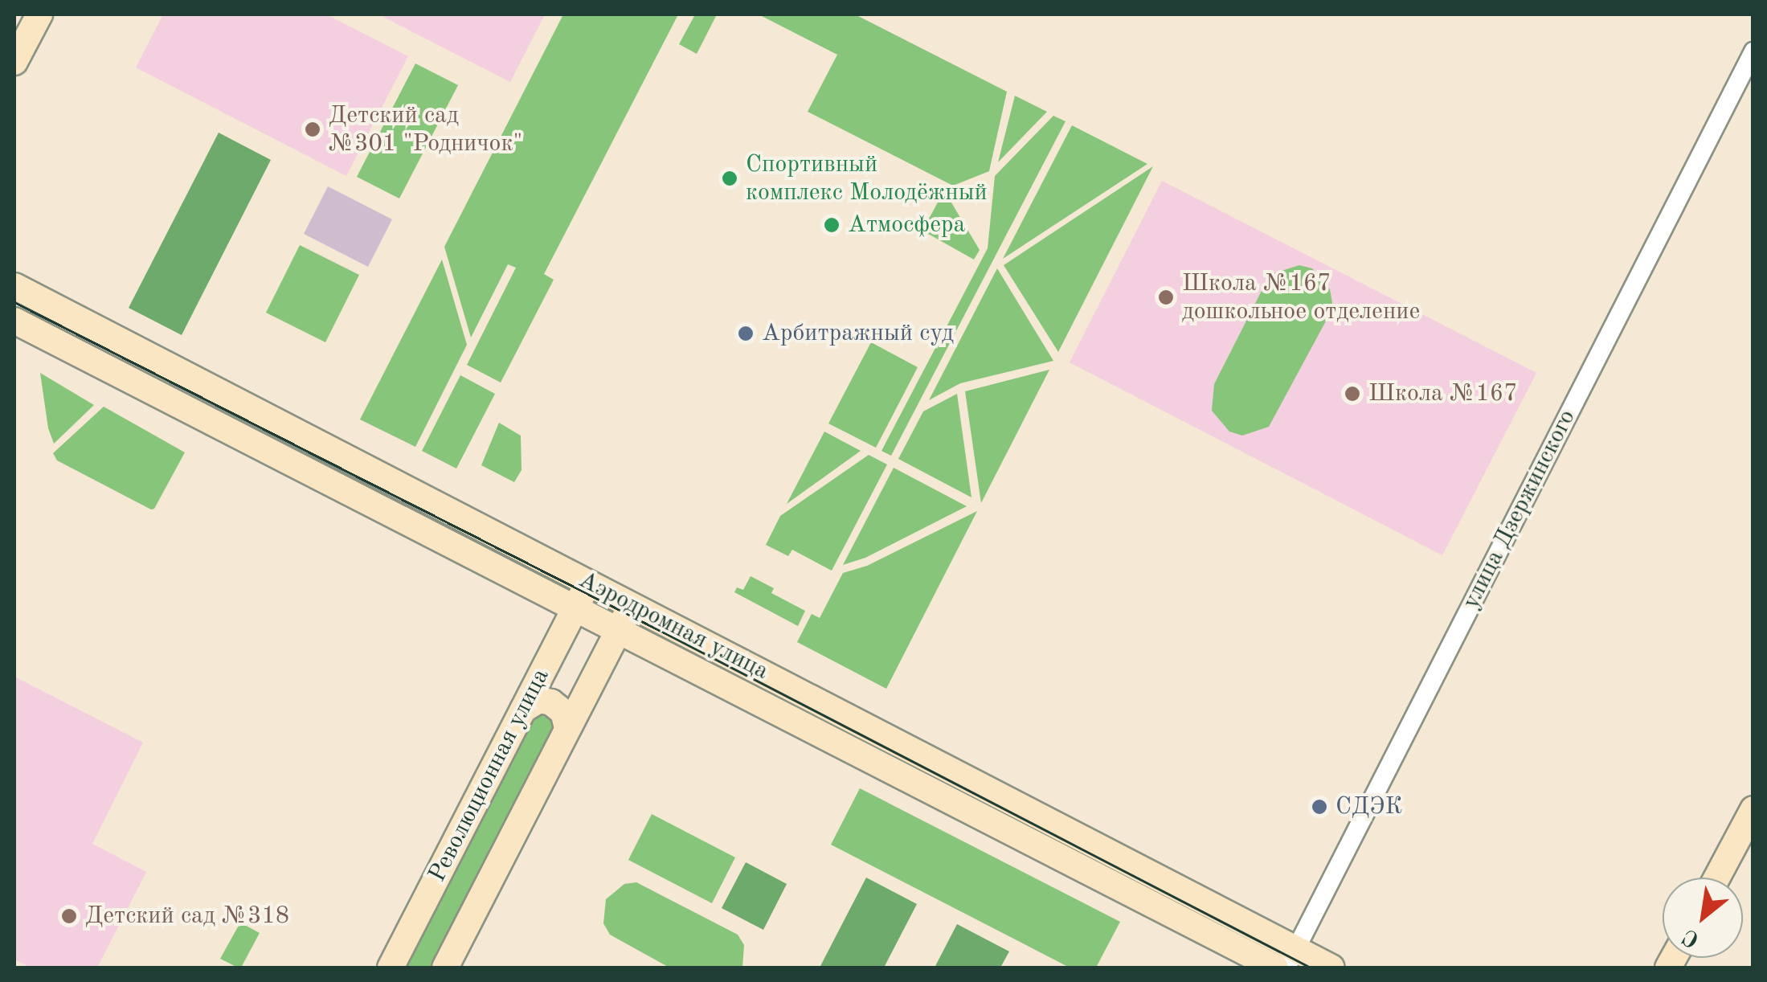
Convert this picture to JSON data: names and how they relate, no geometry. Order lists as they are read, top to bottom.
{
  "streets": {
    "main road": ["Аэродромная улица", "Революционная улица"],
    "street": ["улица Дзержинского"]
  },
  "crossings": [
    ["улица Дзержинского", "Аэродромная улица"],
    ["Аэродромная улица", "Революционная улица"]
  ],
  "places": [
    "Детский сад №301 \"Родничок\"",
    "Спортивный комплекс Молодёжный",
    "Атмосфера",
    "Школа №167 дошкольное отделение",
    "Арбитражный суд",
    "Школа №167",
    "СДЭК",
    "Детский сад №318"
  ],
  "north": "bottom left"
}
